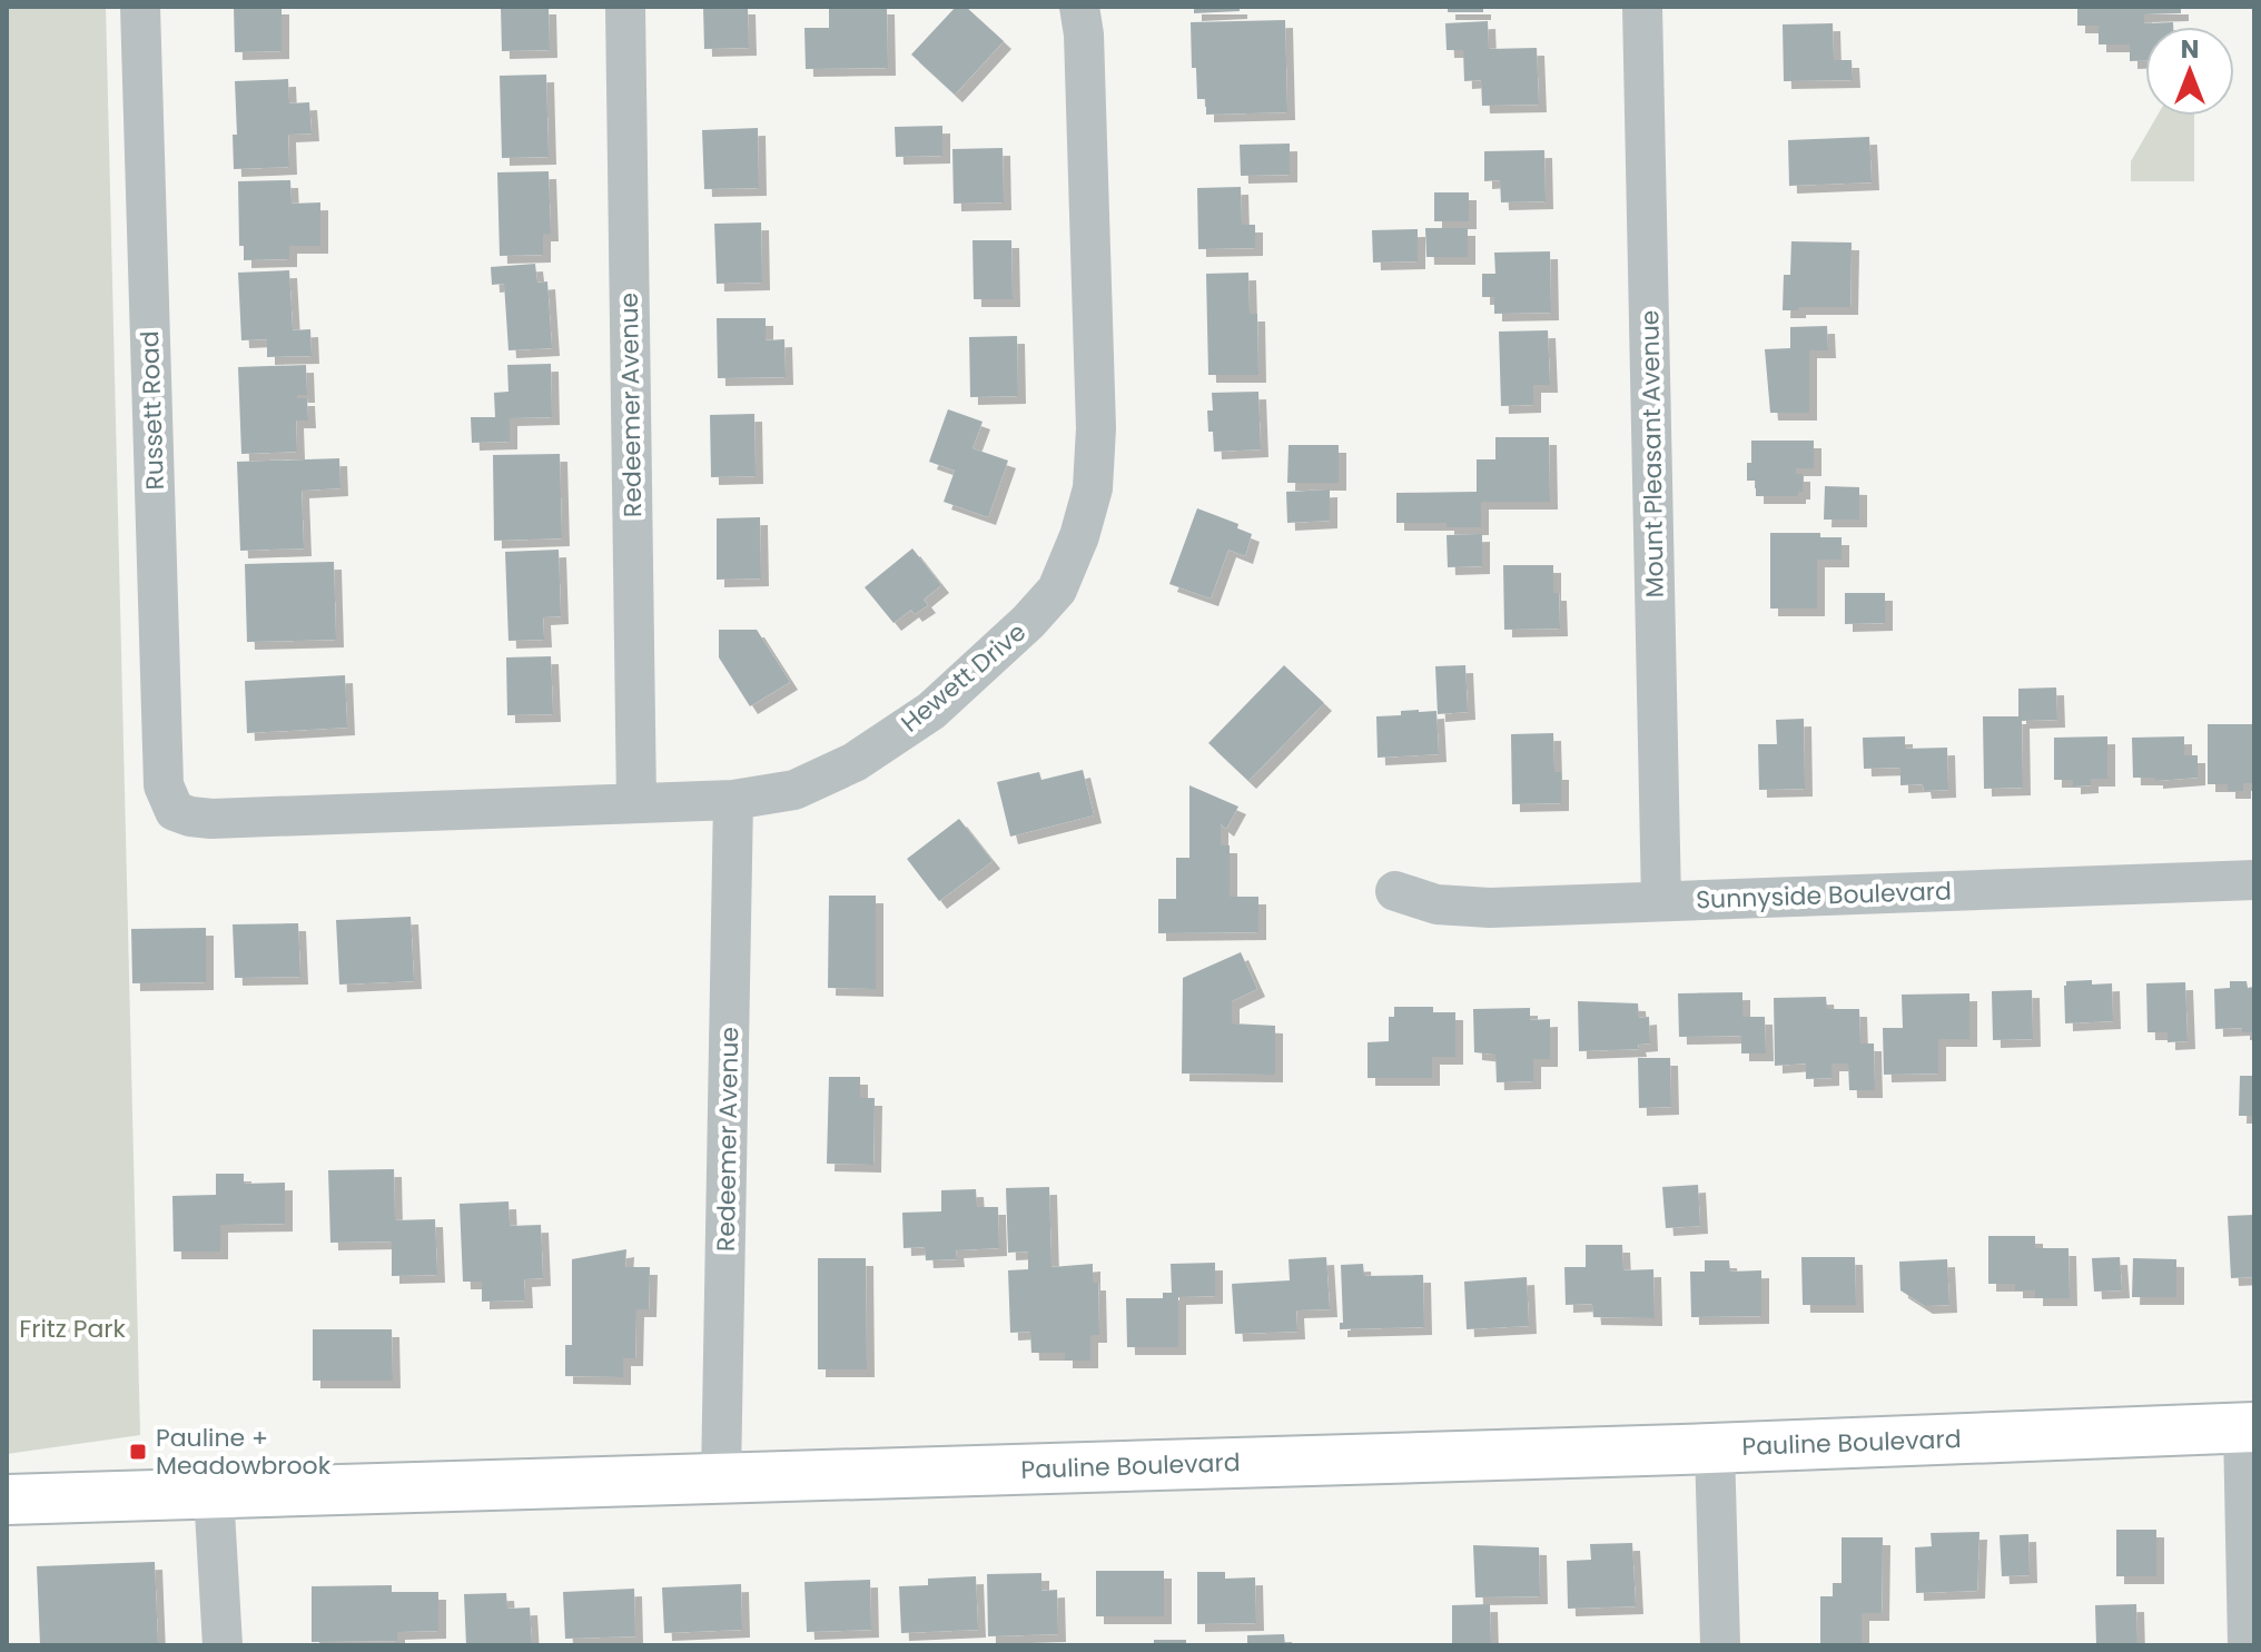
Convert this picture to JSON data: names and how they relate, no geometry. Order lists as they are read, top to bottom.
{
  "streets": {
    "street": [
      "Redeemer Avenue",
      "Russett Road",
      "Mount Pleasant Avenue",
      "Hewett Drive",
      "Sunnyside Boulevard",
      "Pauline Boulevard"
    ]
  },
  "crossings": [
    ["Redeemer Avenue", "Hewett Drive"],
    ["Redeemer Avenue", "Pauline Boulevard"],
    ["Russett Road", "Hewett Drive"],
    ["Mount Pleasant Avenue", "Sunnyside Boulevard"]
  ],
  "parks": ["Fritz Park"],
  "places": {
    "transit": ["Pauline + Meadowbrook"]
  },
  "north": "top"
}
